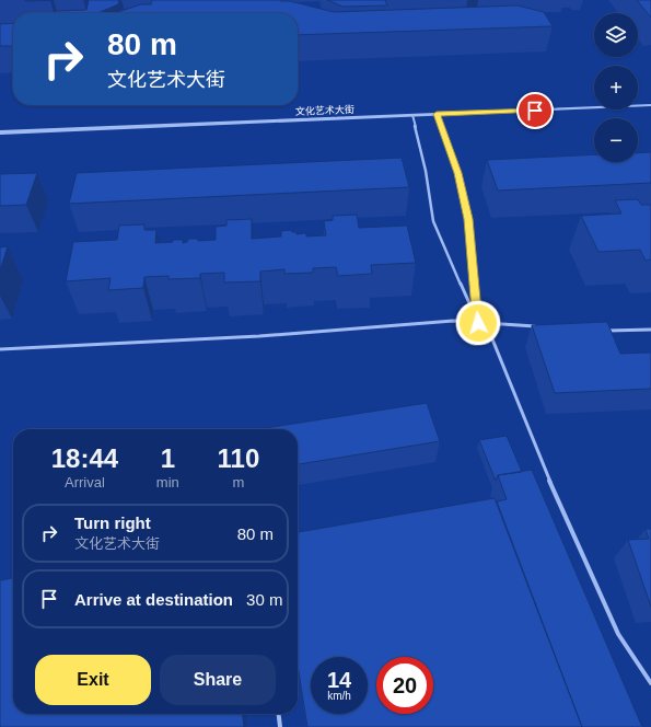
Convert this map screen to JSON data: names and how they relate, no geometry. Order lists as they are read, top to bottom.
{
  "streets": {
    "street": ["文化艺术大街"]
  },
  "page": {
    "map_buttons": ["+", "−"],
    "turn": ["80 m", "文化艺术大街"],
    "eta": [
      "18:44",
      "Arrival",
      "1",
      "min",
      "110",
      "m"
    ],
    "list": [
      {
        "name": "Turn right",
        "note": "文化艺术大街",
        "value": "80 m"
      },
      {
        "name": "Arrive at destination",
        "value": "30 m"
      }
    ],
    "buttons": ["Exit", "Share"],
    "speed": "14 km/h",
    "limit": "20"
  }
}
